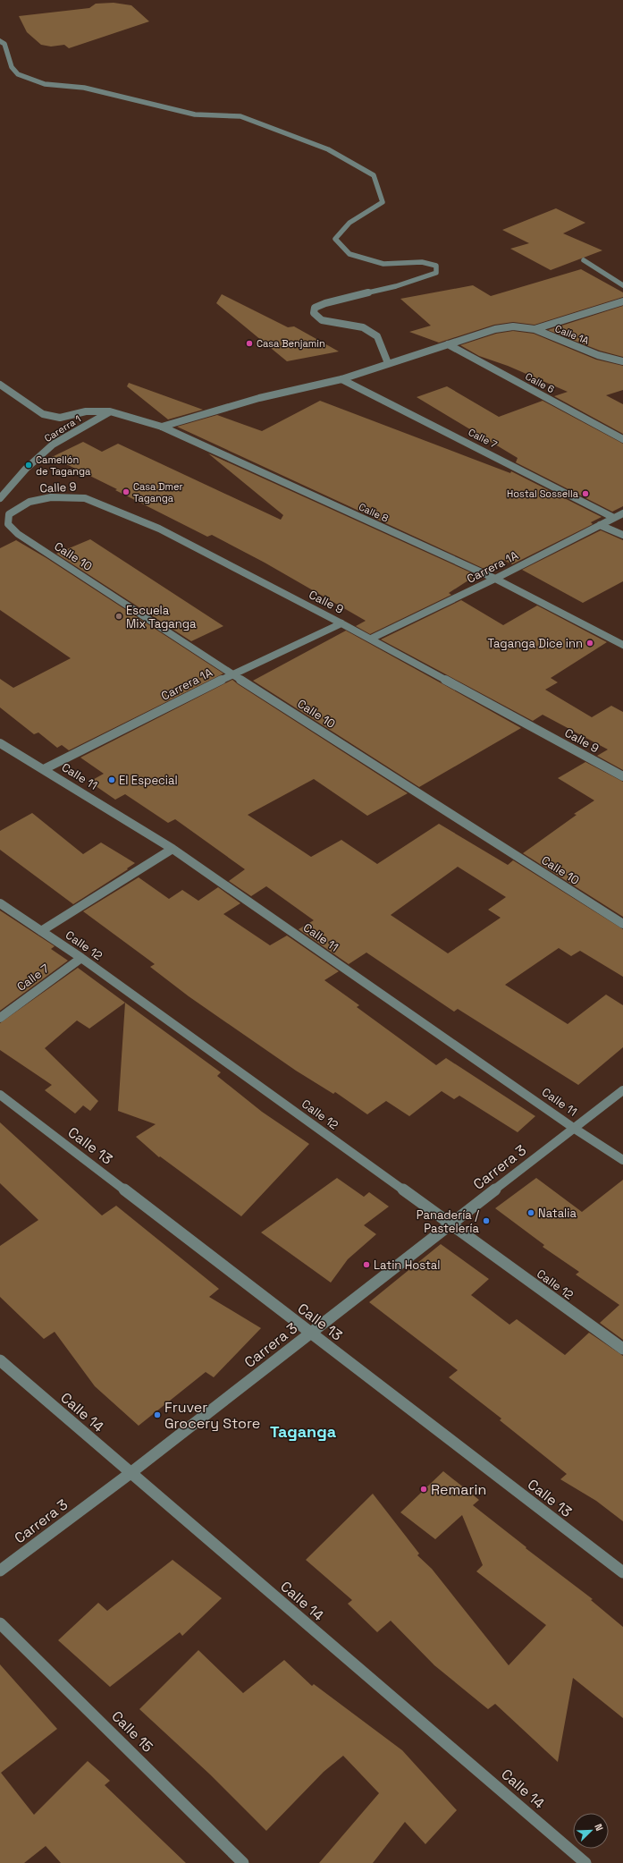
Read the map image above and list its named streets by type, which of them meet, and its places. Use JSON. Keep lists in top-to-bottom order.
{
  "streets": {
    "street": [
      "Calle 1A",
      "Calle 6",
      "Carerra 1",
      "Calle 7",
      "Calle 9",
      "Calle 8",
      "Calle 10",
      "Carrera 1A",
      "Calle 11",
      "Calle 12",
      "Calle 13",
      "Carrera 3",
      "Calle 14",
      "Calle 15"
    ]
  },
  "crossings": [
    ["Calle 1A", "Calle 6"],
    ["Calle 1A", "Calle 7"],
    ["Calle 1A", "Calle 8"],
    ["Carerra 1", "Calle 8"],
    ["Calle 7", "Carrera 1A"],
    ["Calle 7", "Calle 12"],
    ["Calle 9", "Calle 10"],
    ["Calle 9", "Carrera 1A"],
    ["Calle 8", "Carrera 1A"],
    ["Calle 10", "Carrera 1A"],
    ["Carrera 1A", "Calle 11"],
    ["Calle 11", "Carrera 3"],
    ["Calle 12", "Carrera 3"],
    ["Calle 13", "Carrera 3"],
    ["Carrera 3", "Calle 14"]
  ],
  "districts": ["Taganga"],
  "places": [
    "Casa Benjamin",
    "Camellón de Taganga",
    "Casa Dmer Taganga",
    "Hostal Sossella",
    "Escuela Mix Taganga",
    "Taganga Dice inn",
    "El Especial",
    "Natalia",
    "Panadería / Pastelería",
    "Latin Hostal",
    "Fruver Grocery Store",
    "Remarin"
  ],
  "north": "top right"
}
